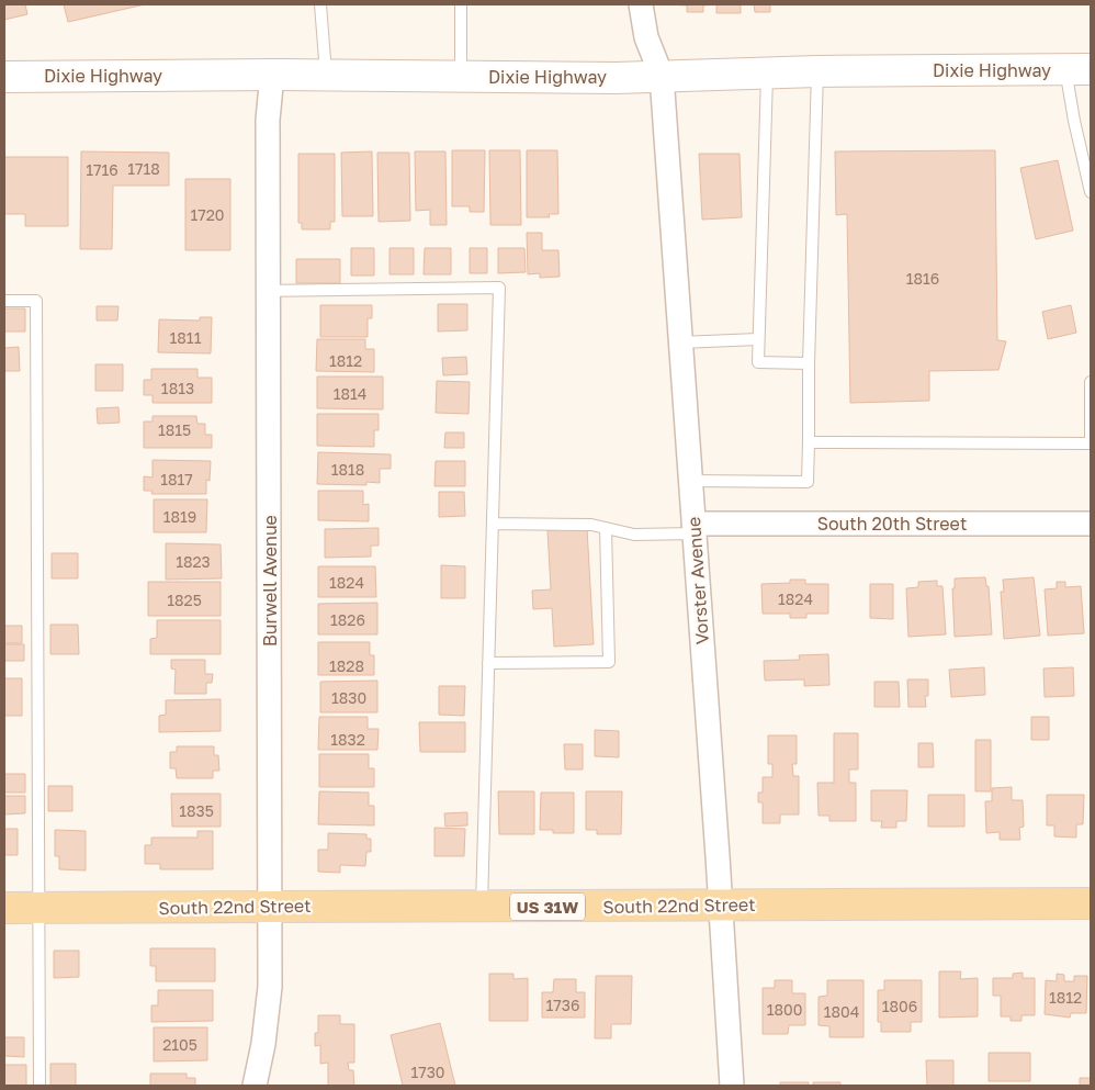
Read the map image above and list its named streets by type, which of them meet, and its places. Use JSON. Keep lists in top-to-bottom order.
{
  "streets": {
    "main road": ["South 22nd Street", "US 31W"],
    "street": [
      "Dixie Highway",
      "South 20th Street",
      "Burwell Avenue",
      "Vorster Avenue"
    ]
  },
  "crossings": [
    ["Dixie Highway", "Burwell Avenue"],
    ["Dixie Highway", "Vorster Avenue"],
    ["South 20th Street", "Vorster Avenue"],
    ["Burwell Avenue", "South 22nd Street"],
    ["Vorster Avenue", "South 22nd Street"]
  ],
  "house_numbers": [
    "1718",
    "1716",
    "1720",
    "1816",
    "1811",
    "1812",
    "1813",
    "1814",
    "1815",
    "1818",
    "1817",
    "1819",
    "1823",
    "1824",
    "1824",
    "1825",
    "1826",
    "1828",
    "1830",
    "1832",
    "1835",
    "1812",
    "1736",
    "1806",
    "1800",
    "1804",
    "2105",
    "1730"
  ]
}
